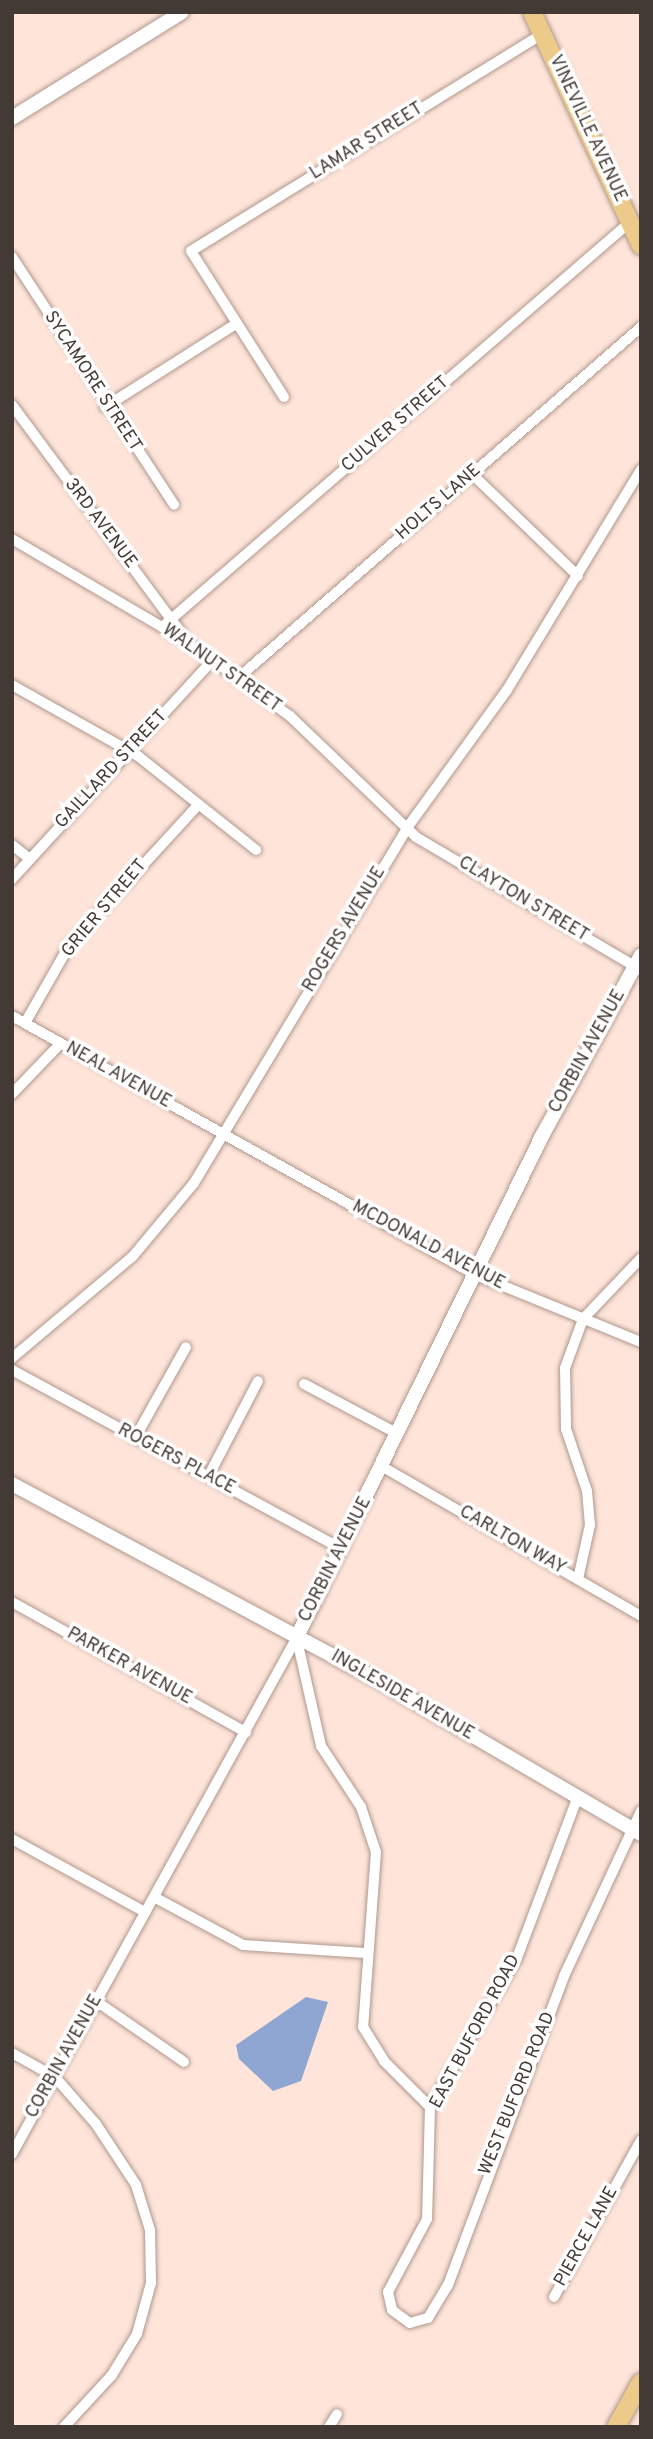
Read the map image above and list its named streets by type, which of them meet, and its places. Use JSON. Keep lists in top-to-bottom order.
{
  "streets": {
    "main road": ["VINEVILLE AVENUE"],
    "street": [
      "LAMAR STREET",
      "SYCAMORE STREET",
      "CULVER STREET",
      "HOLTS LANE",
      "3RD AVENUE",
      "WALNUT STREET",
      "GAILLARD STREET",
      "CLAYTON STREET",
      "GRIER STREET",
      "ROGERS AVENUE",
      "CORBIN AVENUE",
      "NEAL AVENUE",
      "MCDONALD AVENUE",
      "ROGERS PLACE",
      "CARLTON WAY",
      "PARKER AVENUE",
      "INGLESIDE AVENUE",
      "EAST BUFORD ROAD",
      "WEST BUFORD ROAD",
      "PIERCE LANE"
    ]
  },
  "crossings": [
    ["VINEVILLE AVENUE", "LAMAR STREET"],
    ["VINEVILLE AVENUE", "CULVER STREET"],
    ["CULVER STREET", "3RD AVENUE"],
    ["CULVER STREET", "WALNUT STREET"],
    ["HOLTS LANE", "WALNUT STREET"],
    ["3RD AVENUE", "WALNUT STREET"],
    ["WALNUT STREET", "GAILLARD STREET"],
    ["WALNUT STREET", "CLAYTON STREET"],
    ["WALNUT STREET", "ROGERS AVENUE"],
    ["CLAYTON STREET", "ROGERS AVENUE"],
    ["CLAYTON STREET", "CORBIN AVENUE"],
    ["GRIER STREET", "NEAL AVENUE"],
    ["ROGERS AVENUE", "NEAL AVENUE"],
    ["ROGERS AVENUE", "MCDONALD AVENUE"],
    ["CORBIN AVENUE", "MCDONALD AVENUE"],
    ["CORBIN AVENUE", "ROGERS PLACE"],
    ["CORBIN AVENUE", "CARLTON WAY"],
    ["CORBIN AVENUE", "PARKER AVENUE"],
    ["CORBIN AVENUE", "INGLESIDE AVENUE"],
    ["NEAL AVENUE", "MCDONALD AVENUE"],
    ["INGLESIDE AVENUE", "EAST BUFORD ROAD"],
    ["INGLESIDE AVENUE", "WEST BUFORD ROAD"],
    ["EAST BUFORD ROAD", "WEST BUFORD ROAD"]
  ]
}
